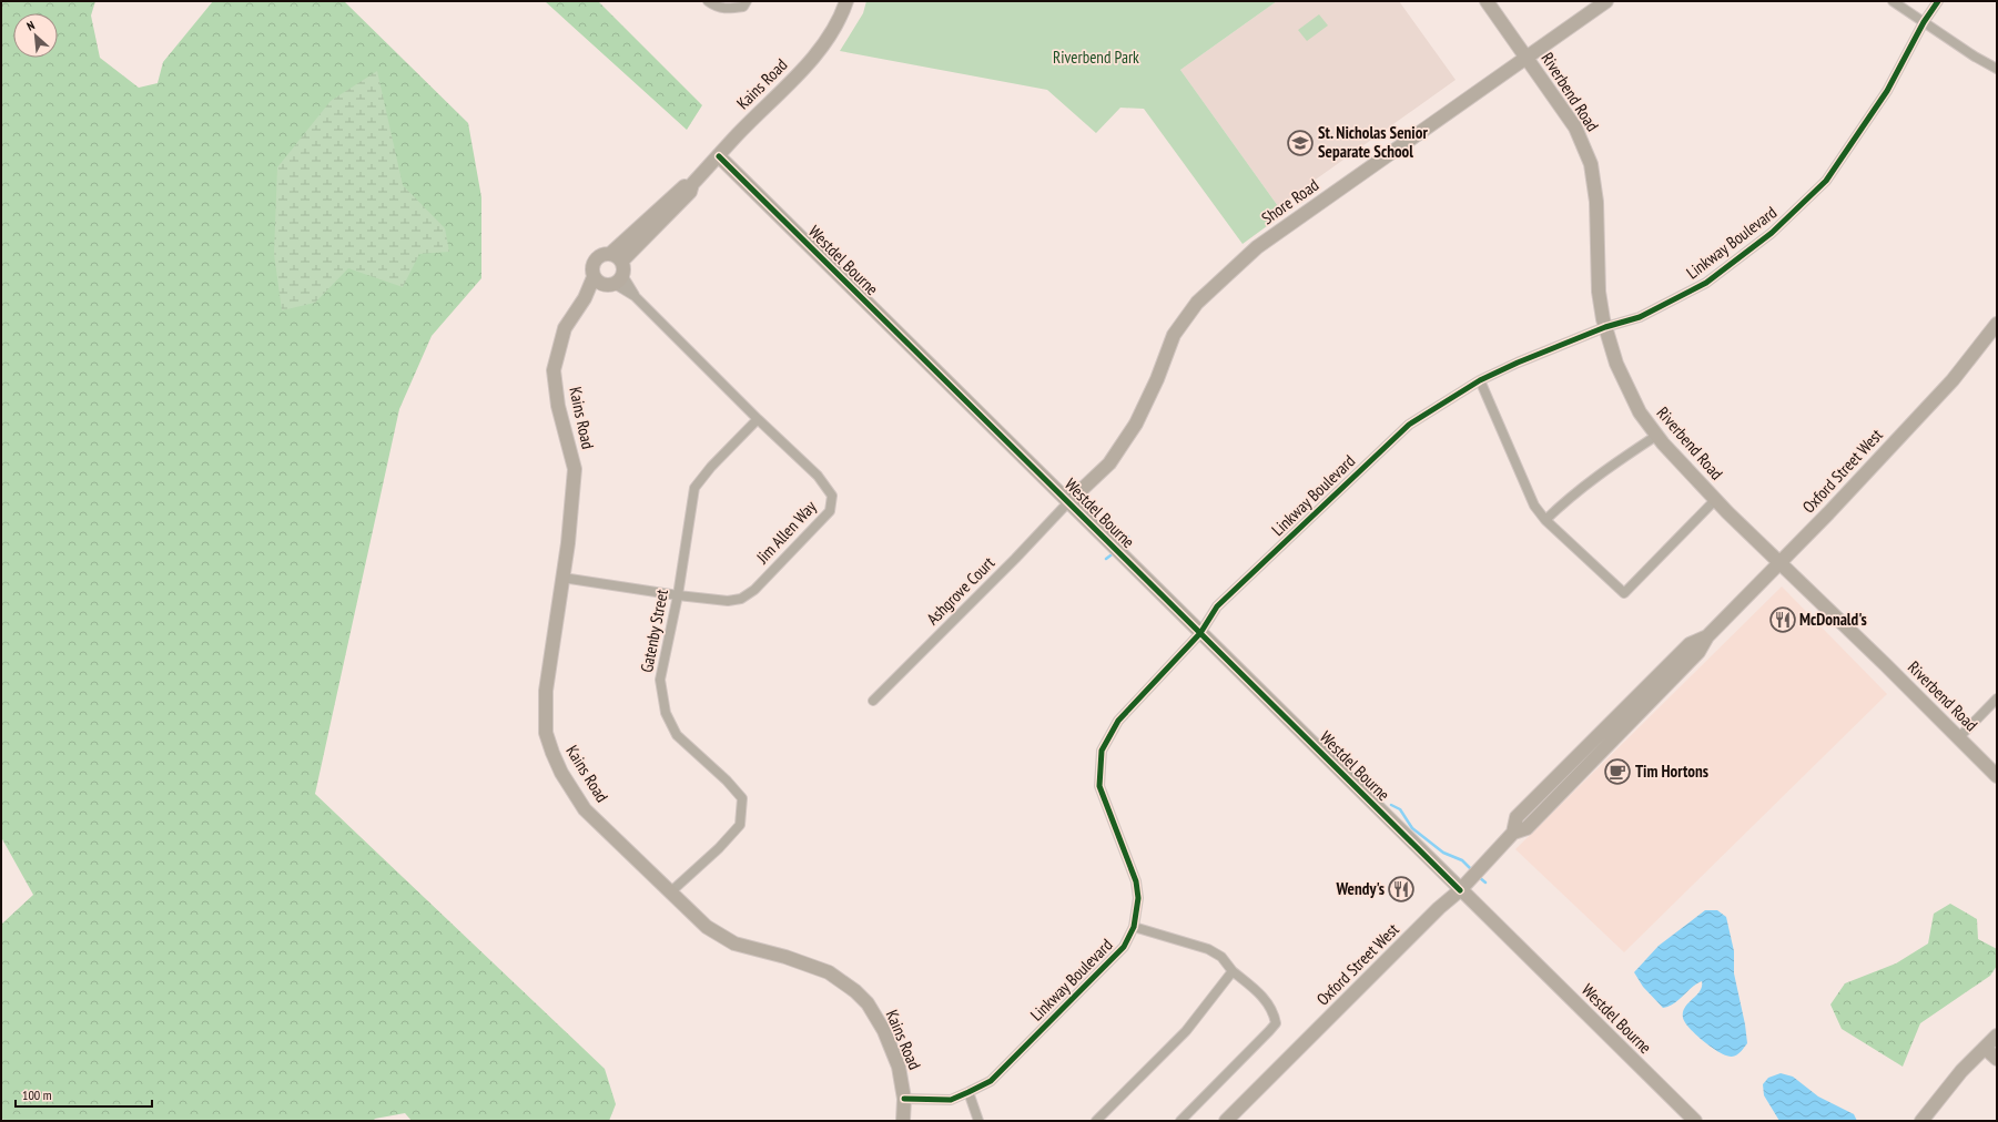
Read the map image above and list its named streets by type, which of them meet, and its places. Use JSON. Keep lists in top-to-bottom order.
{
  "streets": {
    "street": [
      "Kains Road",
      "Riverbend Road",
      "Shore Road",
      "Linkway Boulevard",
      "Westdel Bourne",
      "Oxford Street West",
      "Jim Allen Way",
      "Ashgrove Court",
      "Gatenby Street"
    ]
  },
  "crossings": [
    ["Kains Road", "Linkway Boulevard"],
    ["Kains Road", "Westdel Bourne"],
    ["Kains Road", "Jim Allen Way"],
    ["Kains Road", "Gatenby Street"],
    ["Riverbend Road", "Shore Road"],
    ["Riverbend Road", "Linkway Boulevard"],
    ["Riverbend Road", "Oxford Street West"],
    ["Shore Road", "Westdel Bourne"],
    ["Shore Road", "Ashgrove Court"],
    ["Linkway Boulevard", "Westdel Bourne"],
    ["Westdel Bourne", "Oxford Street West"],
    ["Westdel Bourne", "Ashgrove Court"],
    ["Jim Allen Way", "Gatenby Street"]
  ],
  "parks": ["Riverbend Park"],
  "places": {
    "school or university": ["St. Nicholas Senior Separate School"],
    "restaurant": ["McDonald's", "Wendy's"],
    "cafe": ["Tim Hortons"]
  },
  "scale_bar": "100 m",
  "north": "top left"
}
